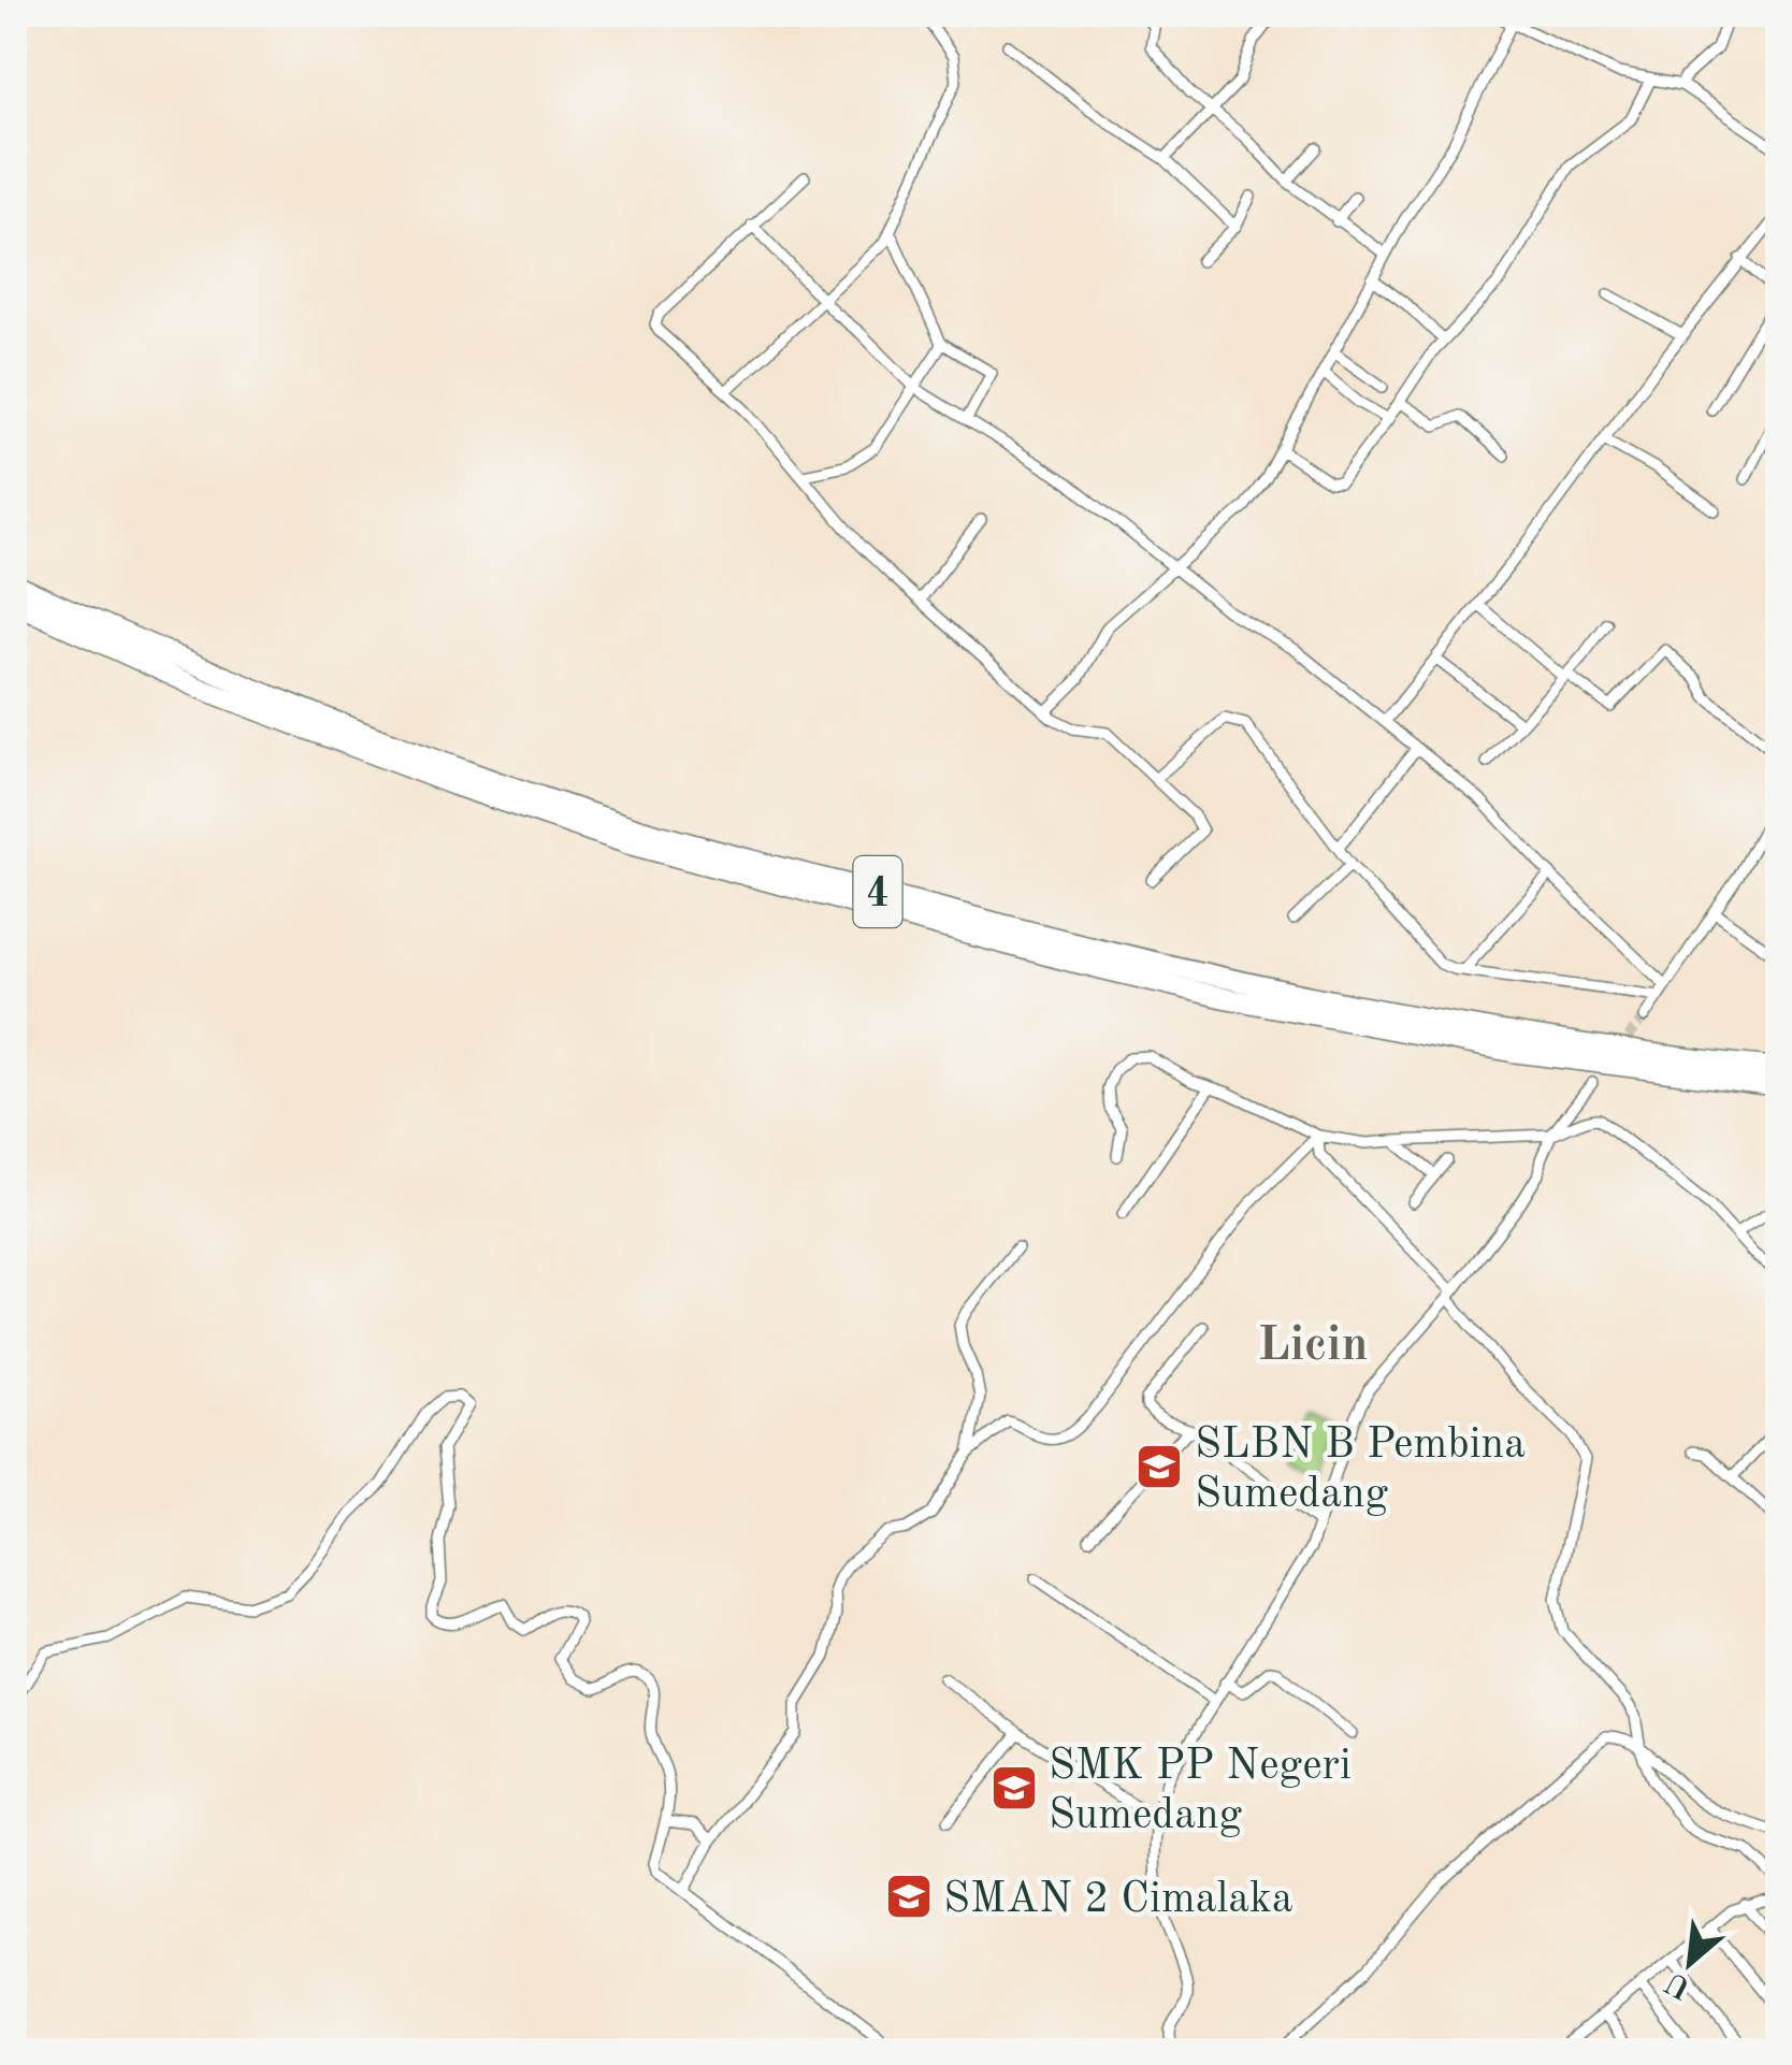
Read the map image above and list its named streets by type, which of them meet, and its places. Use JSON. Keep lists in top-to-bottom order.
{
  "streets": {
    "highway": ["4"]
  },
  "districts": ["Licin"],
  "places": {
    "school or university": ["SLBN B Pembina Sumedang", "SMK PP Negeri Sumedang", "SMAN 2 Cimalaka"]
  },
  "north": "bottom left"
}
